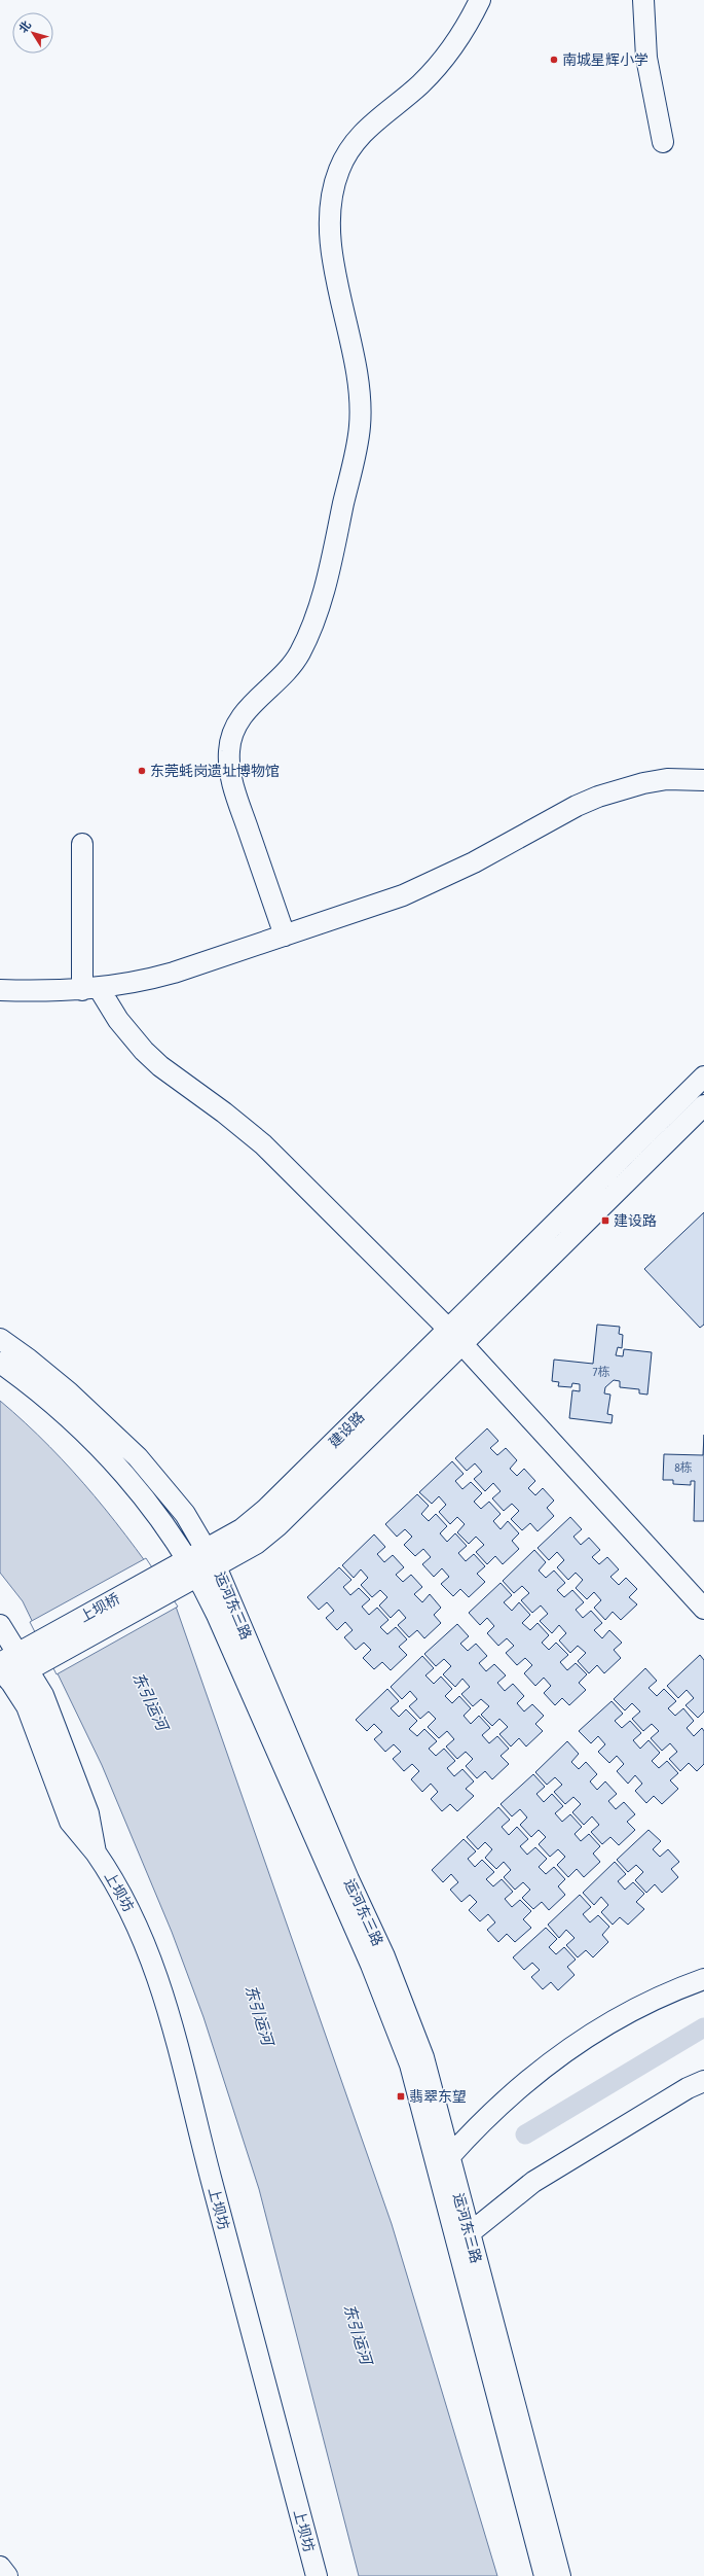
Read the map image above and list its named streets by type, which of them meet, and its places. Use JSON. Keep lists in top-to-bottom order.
{
  "streets": {
    "street": [
      "建设路",
      "运河东三路",
      "上坝桥",
      "上坝坊"
    ]
  },
  "crossings": [
    ["建设路", "运河东三路"],
    ["建设路", "上坝桥"],
    ["上坝桥", "上坝坊"]
  ],
  "water": ["东引运河"],
  "places": {
    "other": ["南城星辉小学", "东莞蚝岗遗址博物馆"],
    "transit": ["建设路", "翡翠东望"]
  },
  "house_numbers": ["7栋", "8栋"],
  "north": "top left"
}
